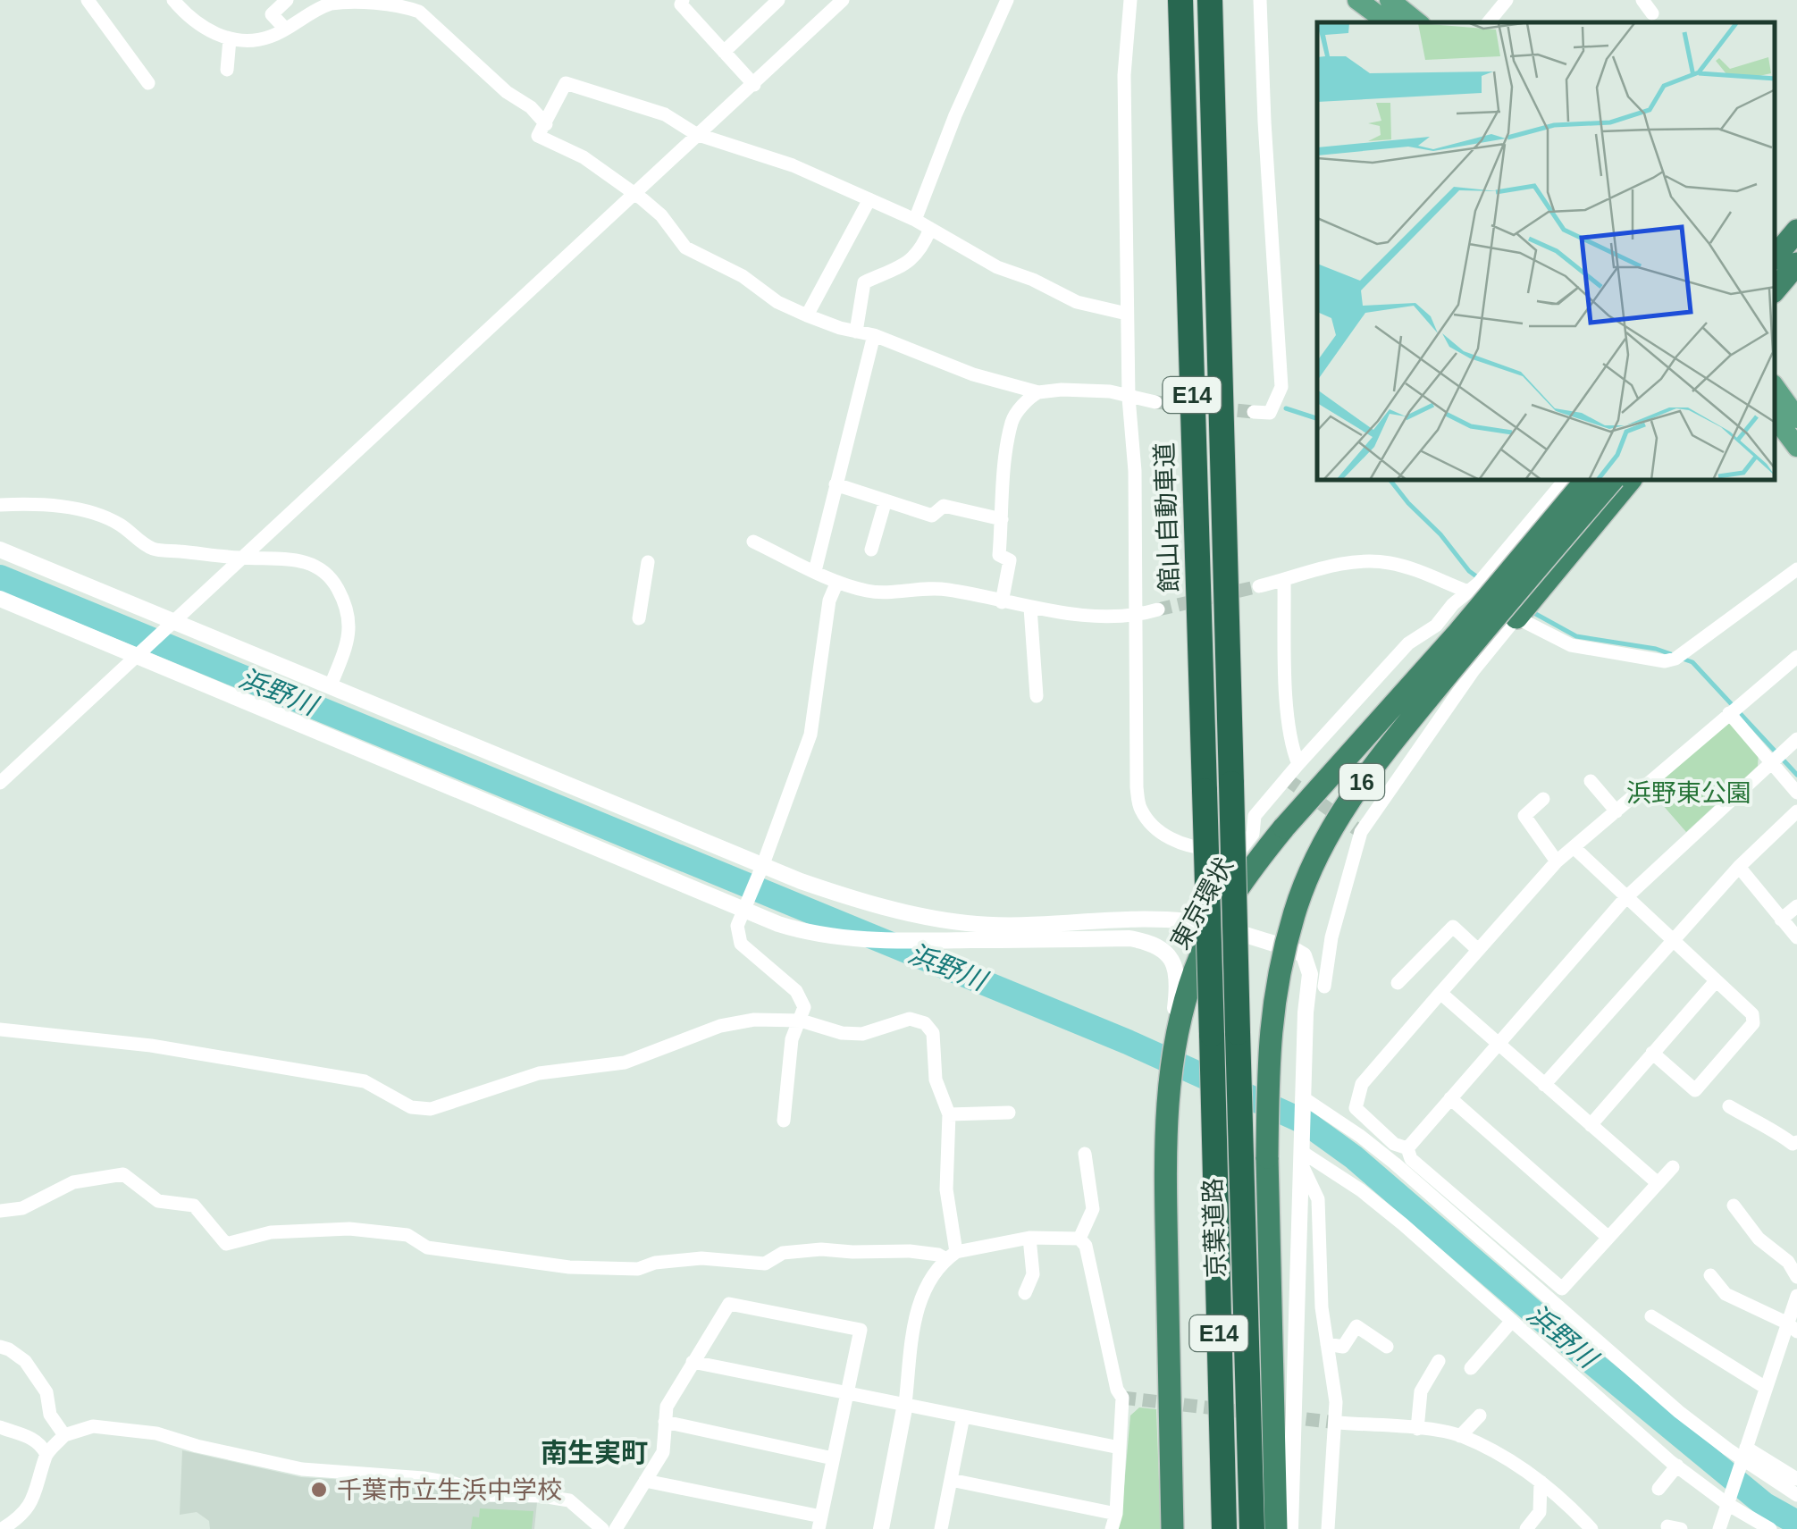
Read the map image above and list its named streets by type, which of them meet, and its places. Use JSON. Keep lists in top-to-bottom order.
{
  "streets": {
    "highway": [
      "E14",
      "館山自動車道",
      "16",
      "東京環状",
      "京葉道路"
    ]
  },
  "crossings": [
    ["館山自動車道", "京葉道路"]
  ],
  "districts": ["南生実町"],
  "water": ["浜野川"],
  "parks": ["浜野東公園"],
  "places": ["千葉市立生浜中学校"]
}
